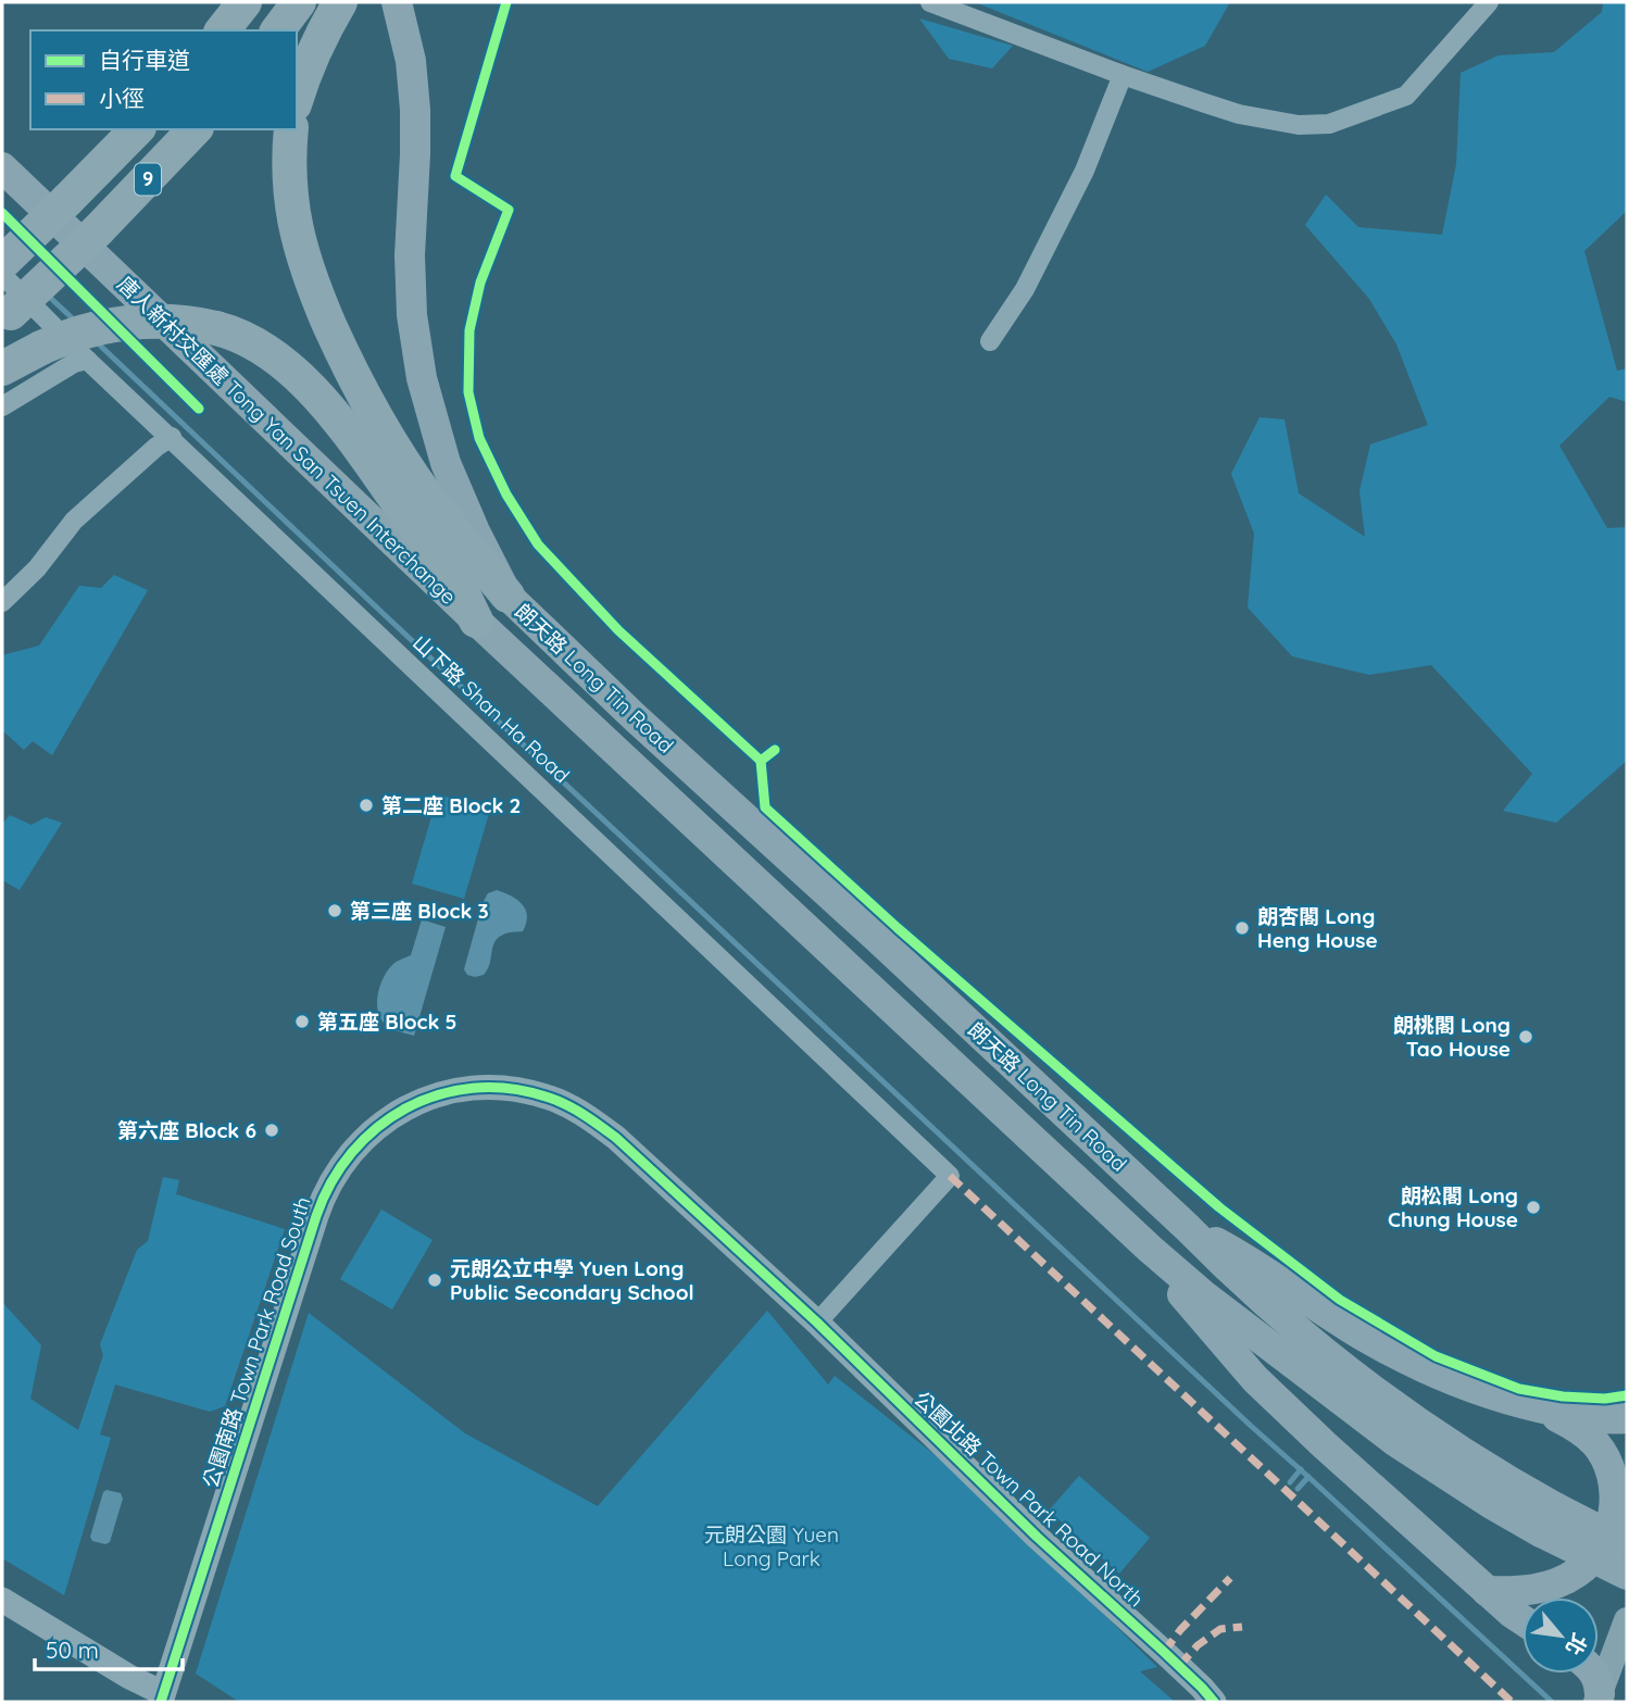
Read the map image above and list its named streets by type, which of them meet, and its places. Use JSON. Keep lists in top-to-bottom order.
{
  "streets": {
    "highway": ["9"],
    "main road": ["唐人新村交匯處 Tong Yan San Tsuen Interchange", "朗天路 Long Tin Road"],
    "street": ["山下路 Shan Ha Road", "公園南路 Town Park Road South", "公園北路 Town Park Road North"]
  },
  "crossings": [
    ["唐人新村交匯處 Tong Yan San Tsuen Interchange", "朗天路 Long Tin Road"],
    ["山下路 Shan Ha Road", "公園南路 Town Park Road South"],
    ["山下路 Shan Ha Road", "公園北路 Town Park Road North"],
    ["公園南路 Town Park Road South", "公園北路 Town Park Road North"]
  ],
  "parks": ["元朗公園 Yuen Long Park"],
  "places": [
    "第二座 Block 2",
    "第三座 Block 3",
    "朗杏閣 Long Heng House",
    "第五座 Block 5",
    "朗桃閣 Long Tao House",
    "第六座 Block 6",
    "朗松閣 Long Chung House",
    "元朗公立中學 Yuen Long Public Secondary School"
  ],
  "legend": ["自行車道", "小徑"],
  "scale_bar": "50 m",
  "north": "bottom right"
}
